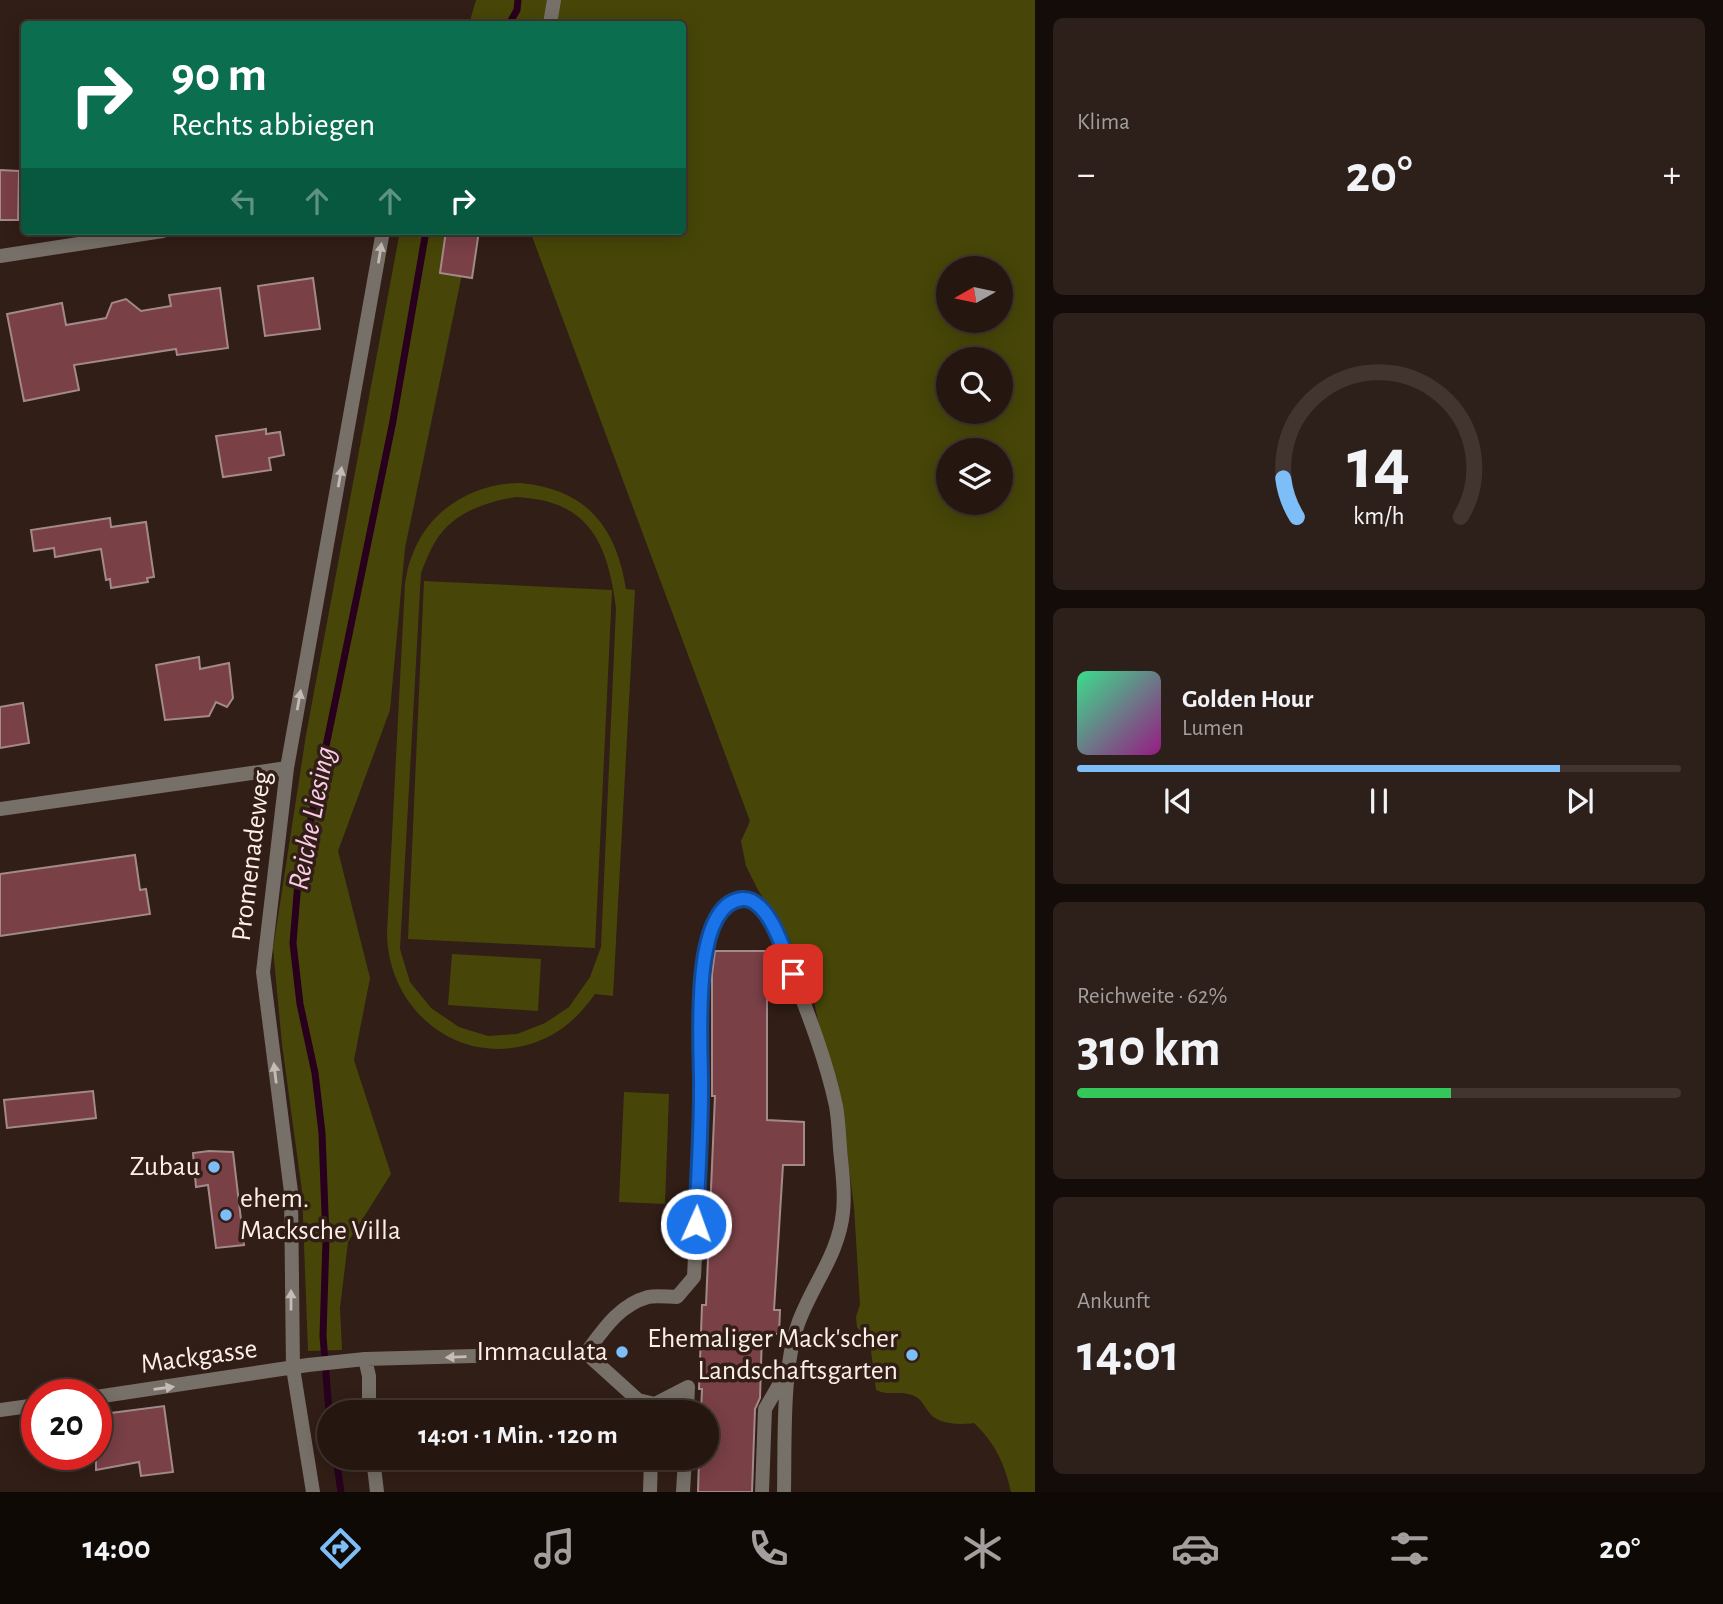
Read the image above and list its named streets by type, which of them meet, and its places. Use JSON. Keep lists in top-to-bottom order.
{
  "streets": {
    "street": ["Promenadeweg", "Mackgasse"]
  },
  "crossings": [
    ["Promenadeweg", "Mackgasse"]
  ],
  "one_way": ["Promenadeweg", "Mackgasse"],
  "water": ["Reiche Liesing"],
  "places": [
    "Zubau",
    "ehem. Macksche Villa",
    "Immaculata",
    "Ehemaliger Mack'scher Landschaftsgarten"
  ],
  "north": "left",
  "page": {
    "tile": [
      "Klima",
      ["Reichweite · 62%", "310 km"],
      ["Ankunft", "14:01"]
    ],
    "turn": ["90 m", "Rechts abbiegen"],
    "heat": ["−", "20°", "+"],
    "song": ["Golden Hour", "Lumen"],
    "limit": "20",
    "trip": "14:01 · 1 Min. · 120 m",
    "tabs": ["14:00", "20°"],
    "gauge": ["14", "km/h"]
  }
}
